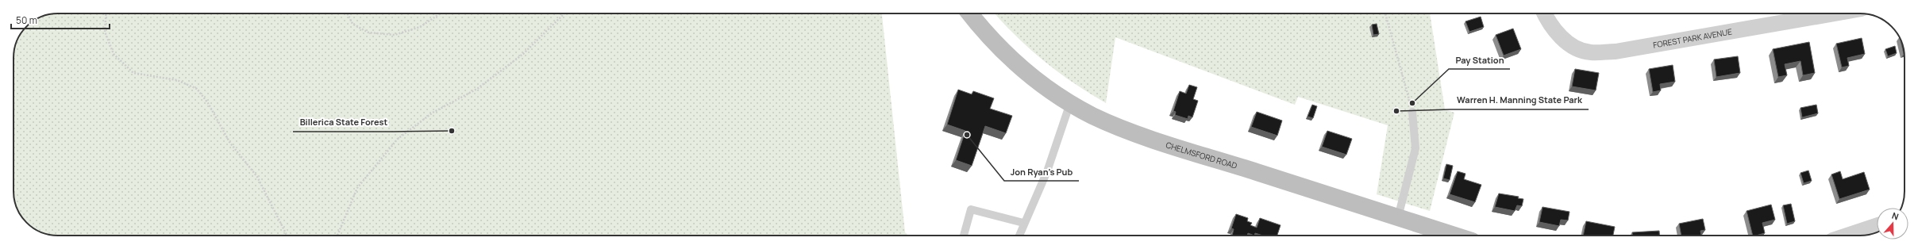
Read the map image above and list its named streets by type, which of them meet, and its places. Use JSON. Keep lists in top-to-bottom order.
{
  "streets": {
    "main road": ["CHELMSFORD ROAD"],
    "street": ["FOREST PARK AVENUE"]
  },
  "places": [
    "Pay Station",
    "Warren H. Manning State Park",
    "Billerica State Forest",
    "Jon Ryan's Pub"
  ],
  "scale_bar": "50 m",
  "north": "top"
}
